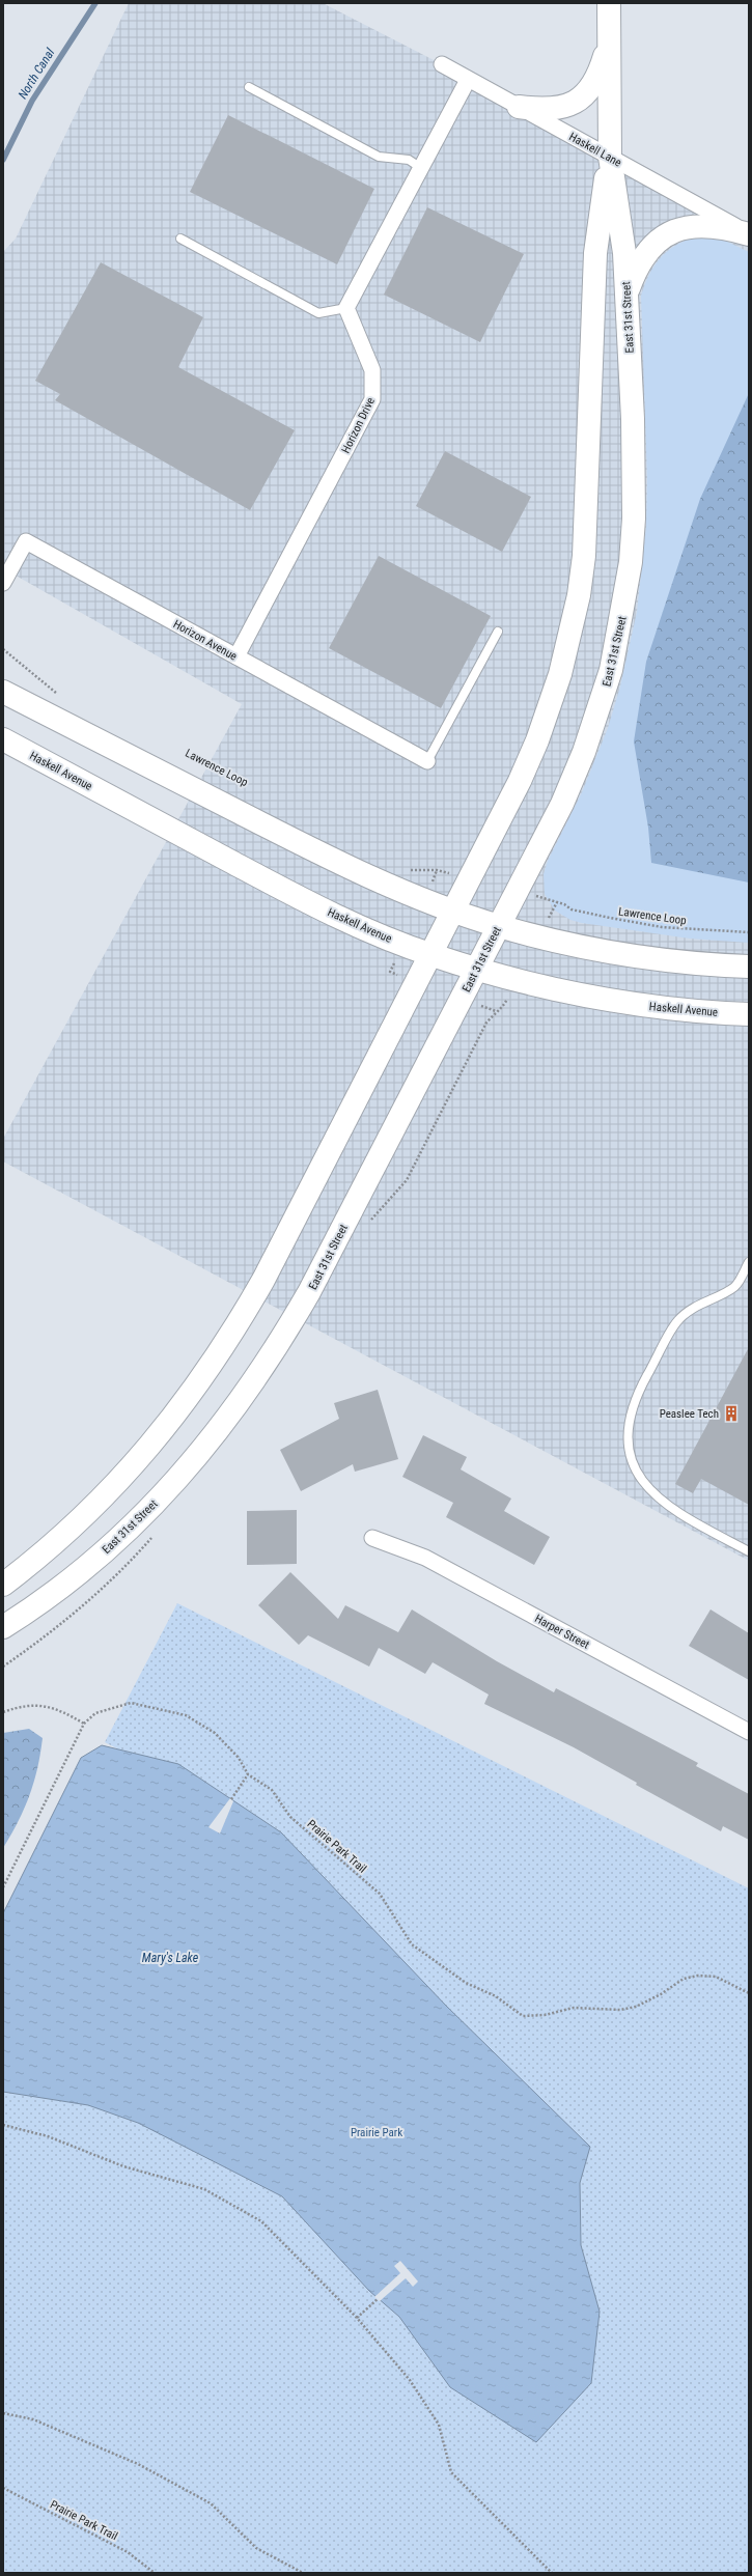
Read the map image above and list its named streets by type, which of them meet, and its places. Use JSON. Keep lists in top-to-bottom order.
{
  "streets": {
    "main road": ["East 31st Street", "Haskell Avenue"],
    "street": [
      "Haskell Lane",
      "Horizon Drive",
      "Horizon Avenue",
      "Harper Street"
    ],
    "path": ["Lawrence Loop", "Prairie Park Trail"]
  },
  "crossings": [
    ["Haskell Lane", "East 31st Street"],
    ["East 31st Street", "Haskell Avenue"],
    ["Horizon Drive", "Horizon Avenue"]
  ],
  "water": ["North Canal", "Mary's Lake"],
  "parks": ["Prairie Park"],
  "places": {
    "building": ["Peaslee Tech"]
  }
}
